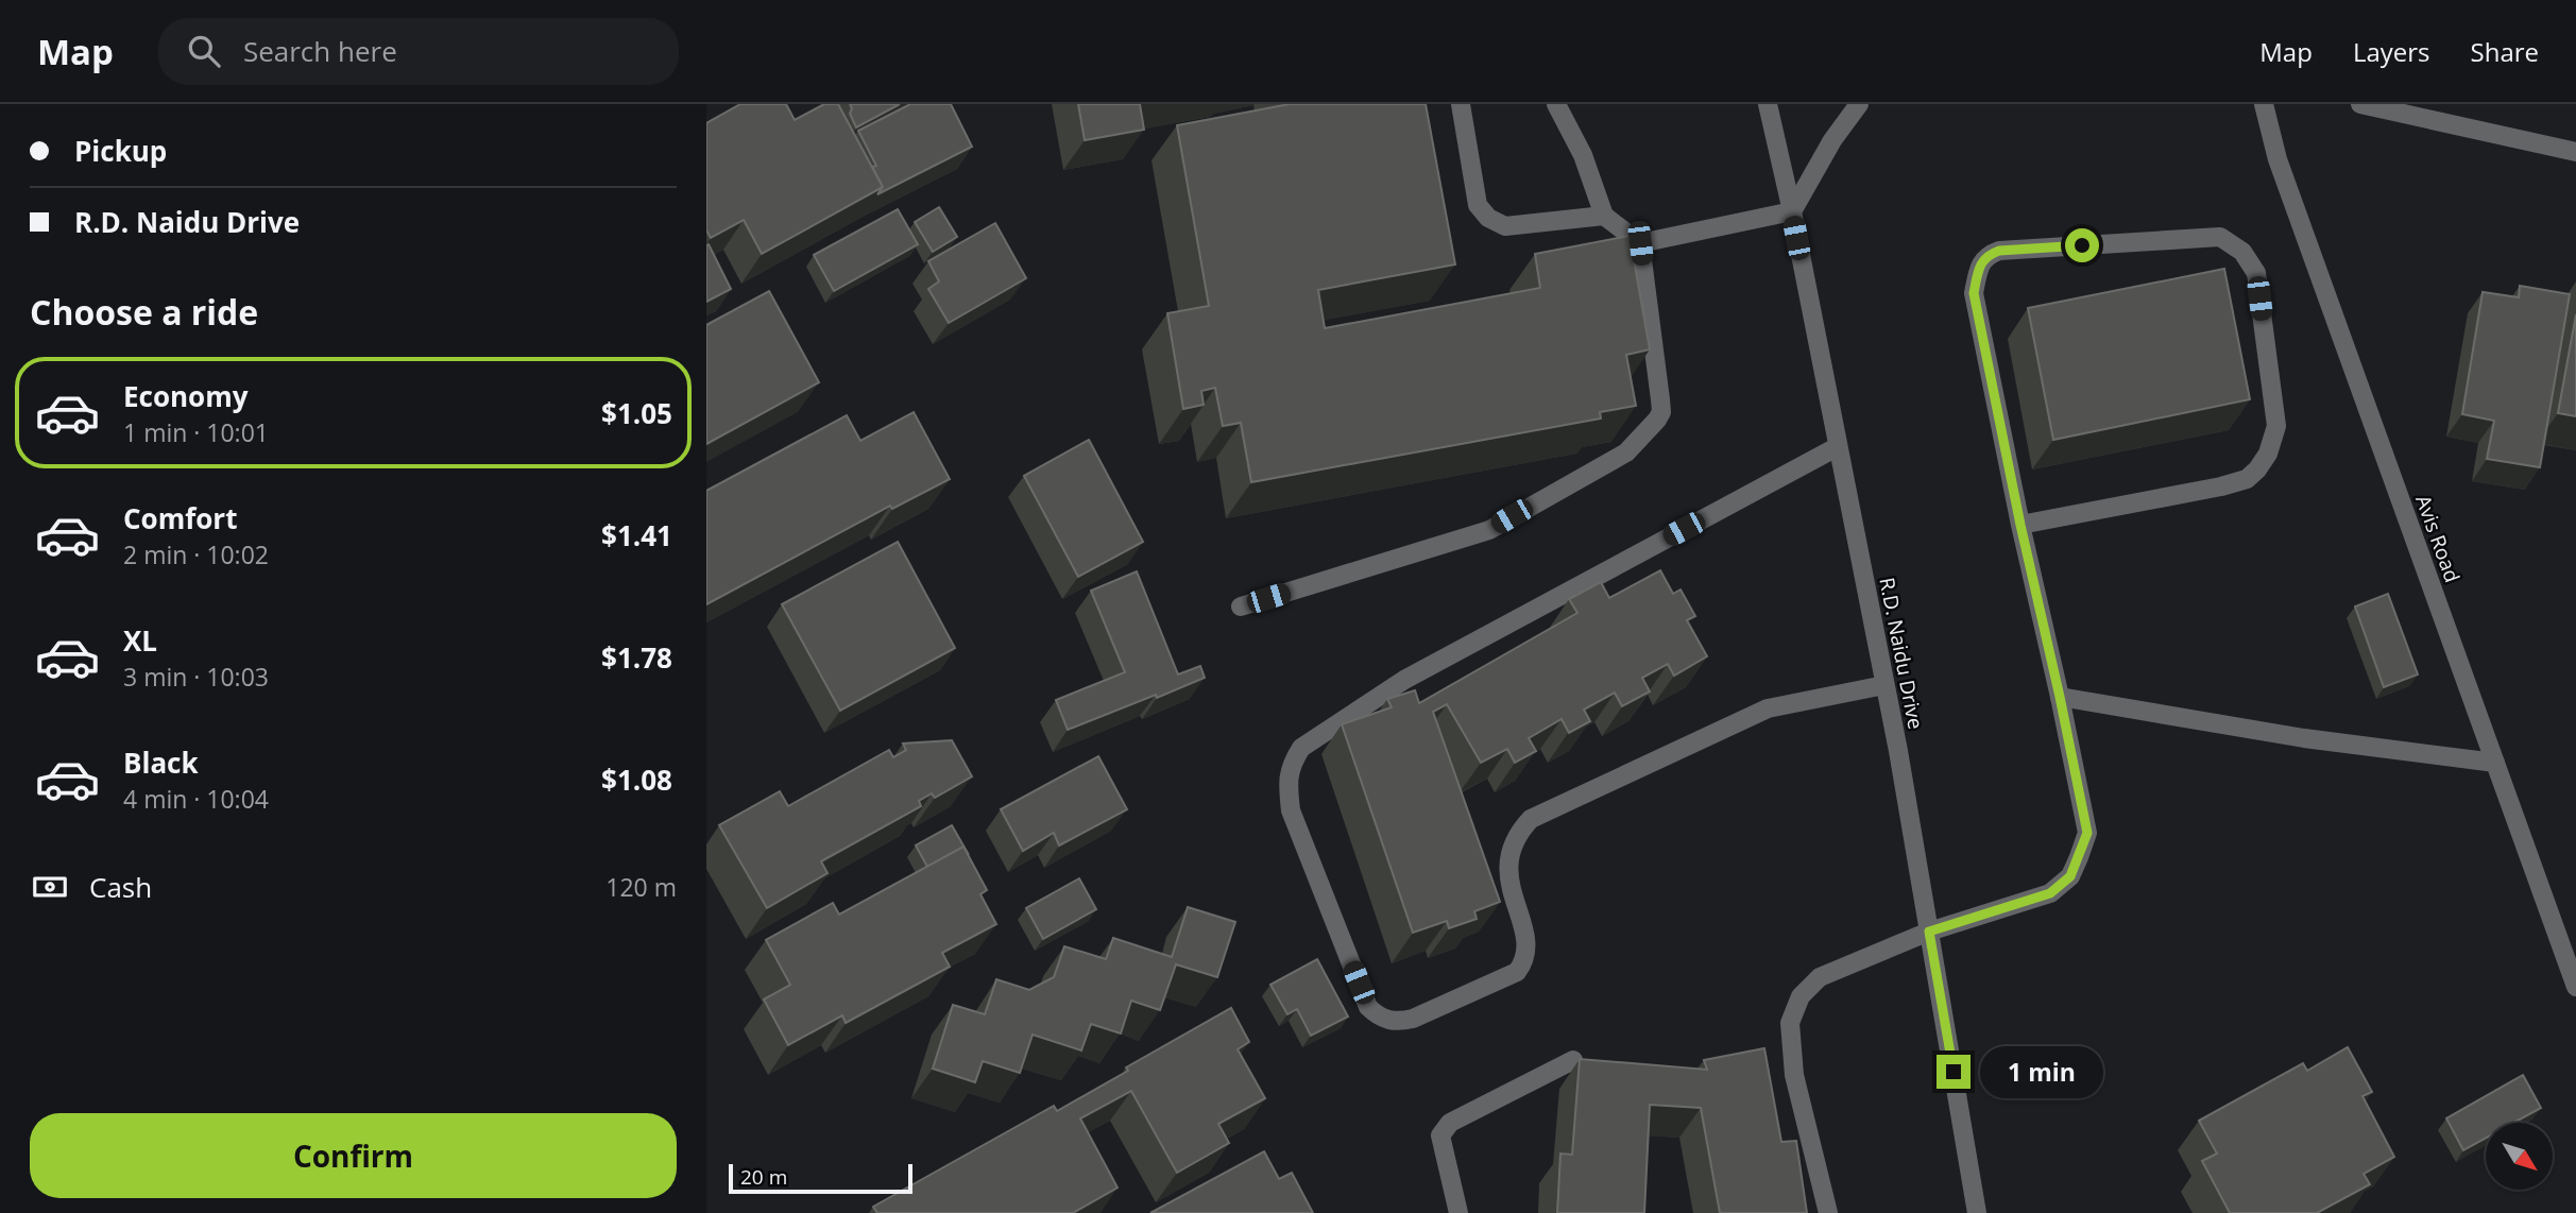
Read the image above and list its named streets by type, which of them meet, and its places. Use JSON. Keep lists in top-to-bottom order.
{
  "streets": {
    "street": ["Avis Road", "R.D. Naidu Drive"]
  },
  "scale_bar": "20 m",
  "north": "bottom right",
  "page": {
    "header": "Map",
    "search": "Search here",
    "nav": ["Map", "Layers", "Share"],
    "banner": ["Pickup", "R.D. Naidu Drive"],
    "heading": "Choose a ride",
    "list": [
      {
        "name": "Economy",
        "note": "1 min · 10:01",
        "value": "$1.05"
      },
      {
        "name": "Comfort",
        "note": "2 min · 10:02",
        "value": "$1.41"
      },
      {
        "name": "XL",
        "note": "3 min · 10:03",
        "value": "$1.78"
      },
      {
        "name": "Black",
        "note": "4 min · 10:04",
        "value": "$1.08"
      }
    ],
    "pay": ["Cash", "120 m"],
    "bubble": "1 min",
    "buttons": "Confirm",
    "scale": "20 m"
  }
}
